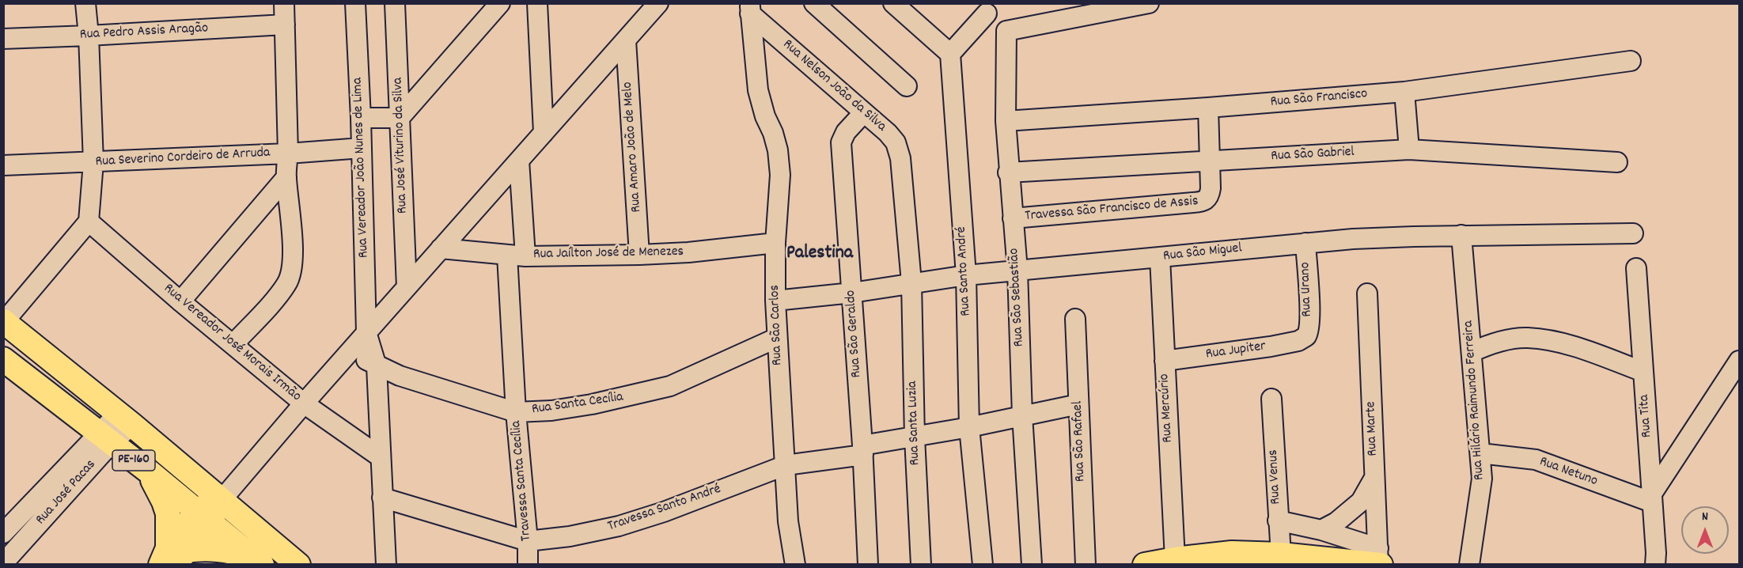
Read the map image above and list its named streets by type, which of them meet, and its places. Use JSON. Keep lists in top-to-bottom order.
{
  "streets": {
    "main road": ["PE-160"],
    "street": [
      "Rua Pedro Assis Aragão",
      "Rua Nelson João da Silva",
      "Rua São Francisco",
      "Rua José Viturino da Silva",
      "Rua Amaro João de Melo",
      "Rua São Gabriel",
      "Rua Severino Cordeiro de Arruda",
      "Rua Vereador João Nunes de Lima",
      "Travessa São Francisco de Assis",
      "Rua São Miguel",
      "Rua Jaílton José de Menezes",
      "Rua Santo André",
      "Rua Urano",
      "Rua São Sebastião",
      "Rua São Carlos",
      "Rua São Geraldo",
      "Rua Vereador José Morais Irmão",
      "Rua Jupiter",
      "Rua Hilário Raimundo Ferreira",
      "Rua Santa Cecília",
      "Rua Mercúrio",
      "Rua Tita",
      "Rua Santa Luzia",
      "Rua Marte",
      "Rua São Rafael",
      "Rua Netuno",
      "Rua Venus",
      "Travessa Santa Cecília",
      "Rua José Pacas",
      "Travessa Santo André"
    ]
  },
  "crossings": [
    ["Rua Nelson João da Silva", "Rua São Miguel"],
    ["Rua Nelson João da Silva", "Rua São Carlos"],
    ["Rua Nelson João da Silva", "Rua São Geraldo"],
    ["Rua Nelson João da Silva", "Rua Santa Luzia"],
    ["Rua São Francisco", "Rua São Sebastião"],
    ["Rua Amaro João de Melo", "Rua Jaílton José de Menezes"],
    ["Rua São Gabriel", "Travessa São Francisco de Assis"],
    ["Rua São Gabriel", "Rua São Sebastião"],
    ["Rua Severino Cordeiro de Arruda", "Rua Vereador João Nunes de Lima"],
    ["Travessa São Francisco de Assis", "Rua São Sebastião"],
    ["Rua São Miguel", "Rua Santo André"],
    ["Rua São Miguel", "Rua Urano"],
    ["Rua São Miguel", "Rua São Sebastião"],
    ["Rua São Miguel", "Rua São Carlos"],
    ["Rua São Miguel", "Rua São Geraldo"],
    ["Rua São Miguel", "Rua Hilário Raimundo Ferreira"],
    ["Rua São Miguel", "Rua Mercúrio"],
    ["Rua São Miguel", "Rua Santa Luzia"],
    ["Rua Jaílton José de Menezes", "Rua São Carlos"],
    ["Rua Jaílton José de Menezes", "Travessa Santa Cecília"],
    ["Rua Urano", "Rua Jupiter"],
    ["Rua São Carlos", "Rua Santa Cecília"],
    ["Rua São Carlos", "Travessa Santo André"],
    ["Rua São Geraldo", "Travessa Santo André"],
    ["Rua Jupiter", "Rua Mercúrio"],
    ["Rua Hilário Raimundo Ferreira", "Rua Netuno"],
    ["Rua Santa Cecília", "Travessa Santa Cecília"],
    ["Rua Tita", "Rua Netuno"],
    ["PE-160", "Rua José Pacas"],
    ["Travessa Santa Cecília", "Travessa Santo André"]
  ],
  "districts": ["Palestina"],
  "north": "top"
}
